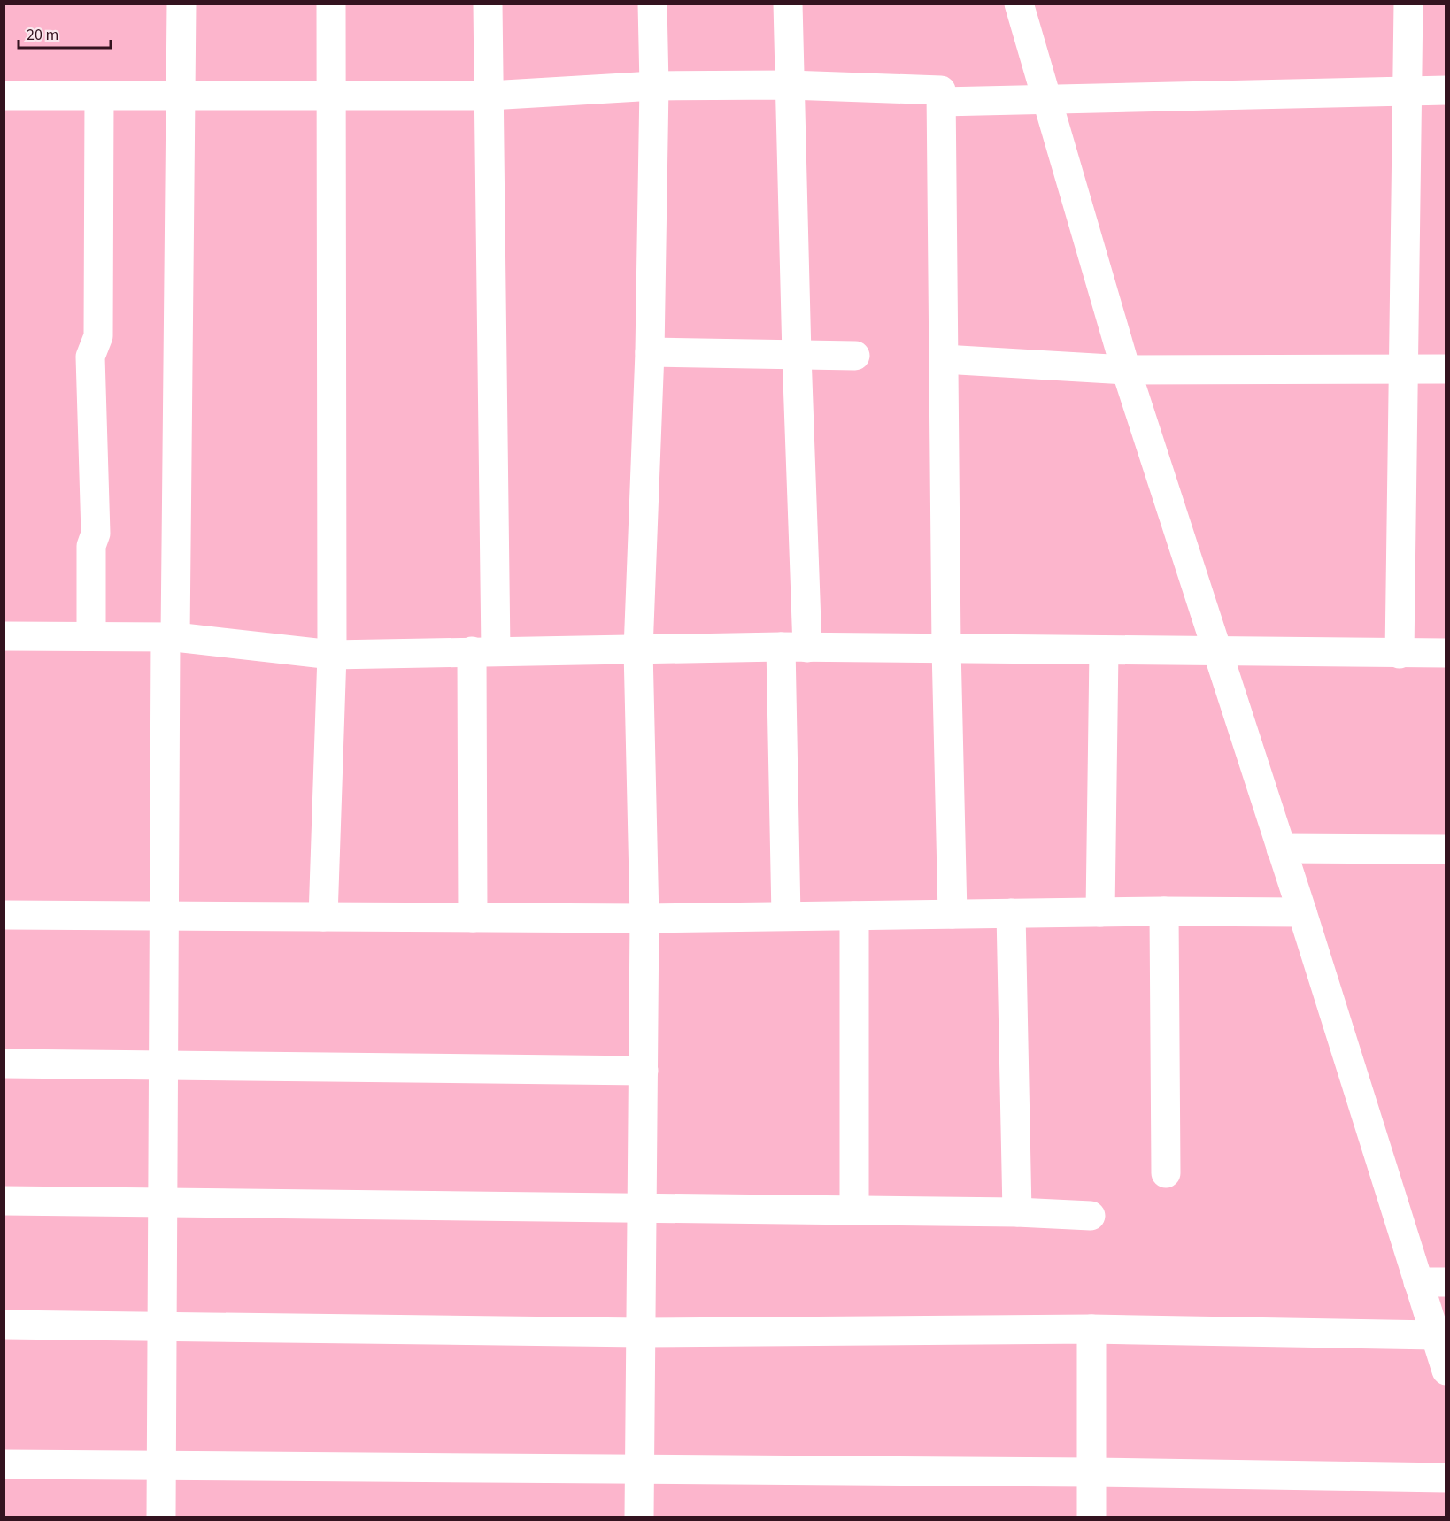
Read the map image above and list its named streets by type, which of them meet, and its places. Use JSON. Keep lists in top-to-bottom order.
{
  "scale_bar": "20 m"
}
